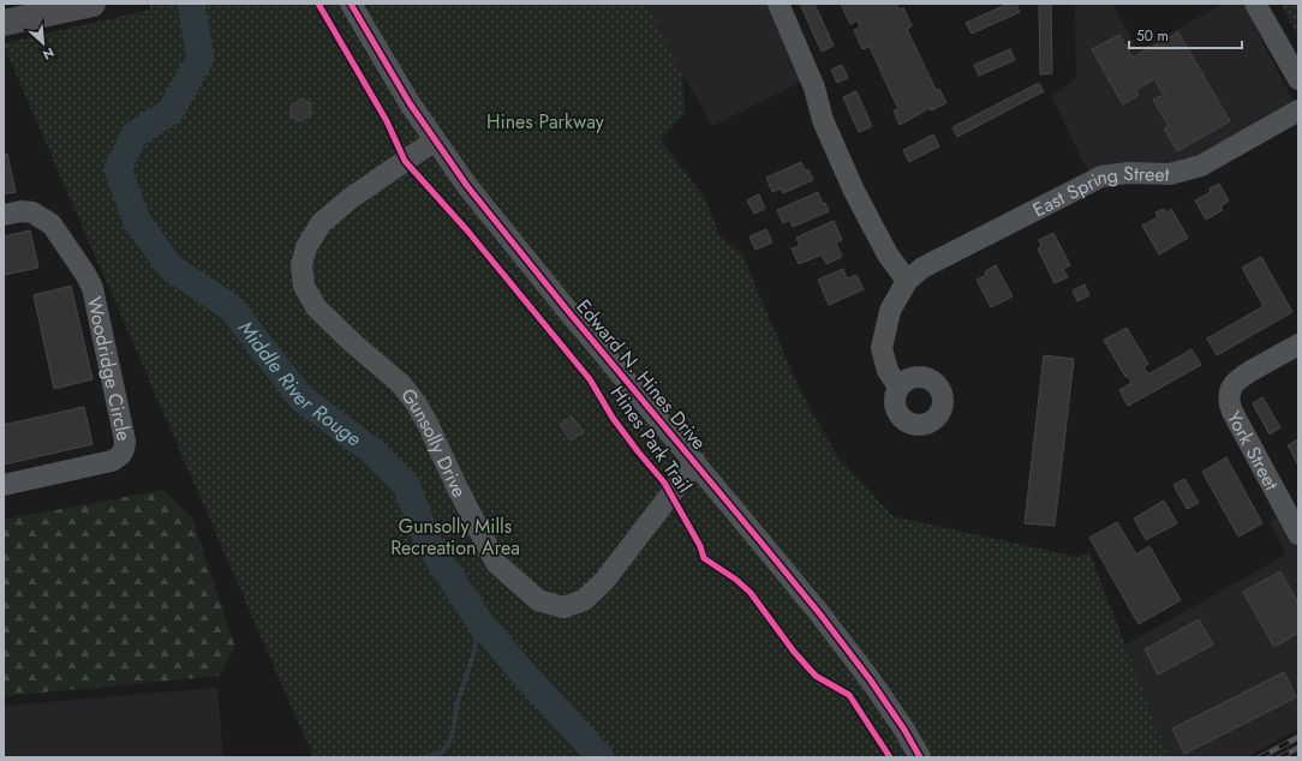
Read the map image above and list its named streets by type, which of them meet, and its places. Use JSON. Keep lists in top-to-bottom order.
{
  "streets": {
    "street": [
      "East Spring Street",
      "Woodridge Circle",
      "Edward N. Hines Drive",
      "Gunsolly Drive",
      "York Street"
    ],
    "cycle path": ["Hines Park Trail"]
  },
  "crossings": [
    ["Edward N. Hines Drive", "Gunsolly Drive"]
  ],
  "water": ["Middle River Rouge"],
  "parks": ["Hines Parkway", "Gunsolly Mills Recreation Area"],
  "scale_bar": "50 m",
  "north": "bottom right"
}
